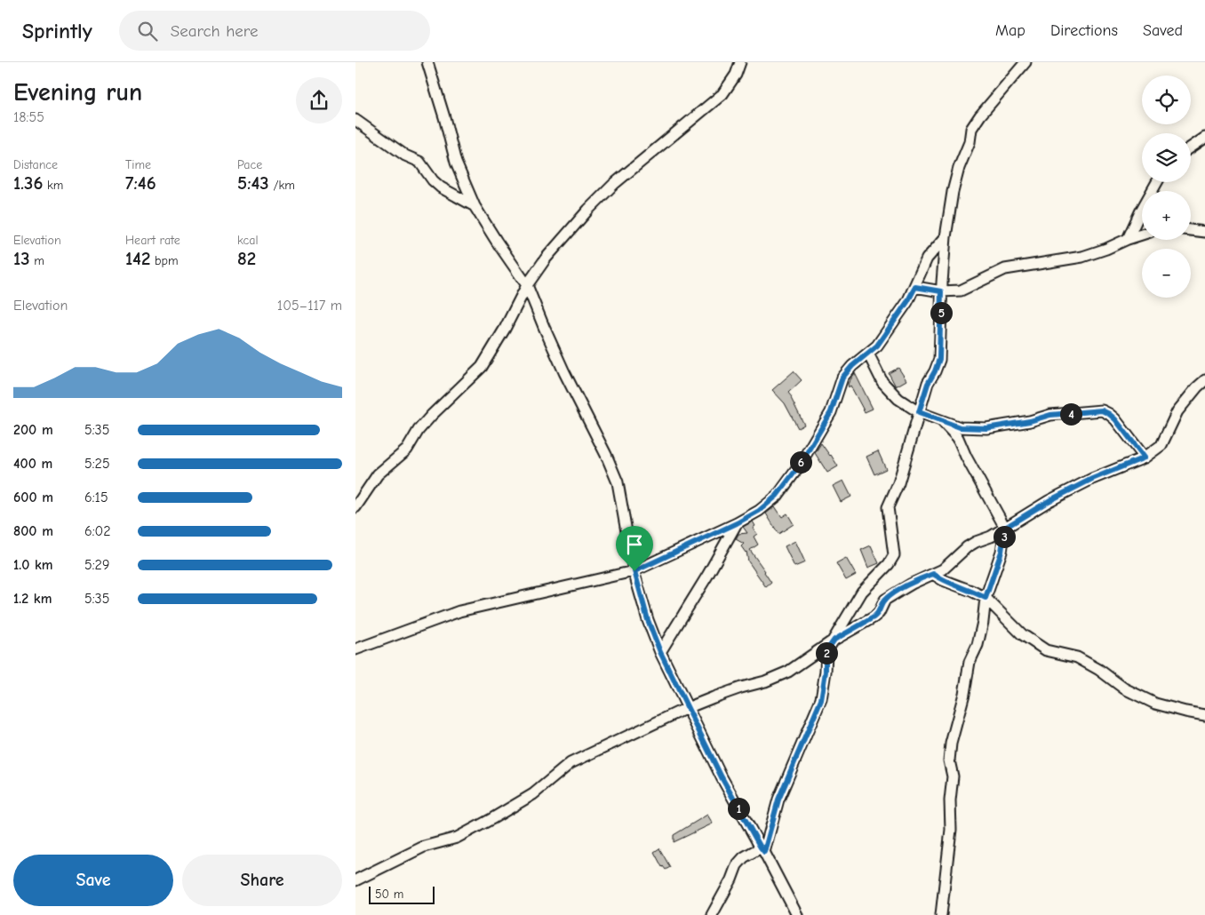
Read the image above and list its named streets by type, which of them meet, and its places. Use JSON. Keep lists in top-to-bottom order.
{
  "scale_bar": "50 m",
  "page": {
    "header": "Sprintly",
    "search": "Search here",
    "nav": ["Map", "Directions", "Saved"],
    "heading": ["Evening run", "18:55"],
    "map_buttons": ["+", "−"],
    "stats": [
      ["Distance", "1.36 km"],
      ["Time", "7:46"],
      ["Pace", "5:43 /km"],
      ["Elevation", "13 m"],
      ["Heart rate", "142 bpm"],
      ["kcal", "82"]
    ],
    "chart": ["Elevation", "105–117 m"],
    "pins": [
      "5",
      "4",
      "6",
      "3",
      "2",
      "1"
    ],
    "list": [
      {
        "name": "200 m",
        "note": "5:35"
      },
      {
        "name": "400 m",
        "note": "5:25"
      },
      {
        "name": "600 m",
        "note": "6:15"
      },
      {
        "name": "800 m",
        "note": "6:02"
      },
      {
        "name": "1.0 km",
        "note": "5:29"
      },
      {
        "name": "1.2 km",
        "note": "5:35"
      }
    ],
    "buttons": ["Save", "Share"],
    "scale": "50 m"
  }
}
